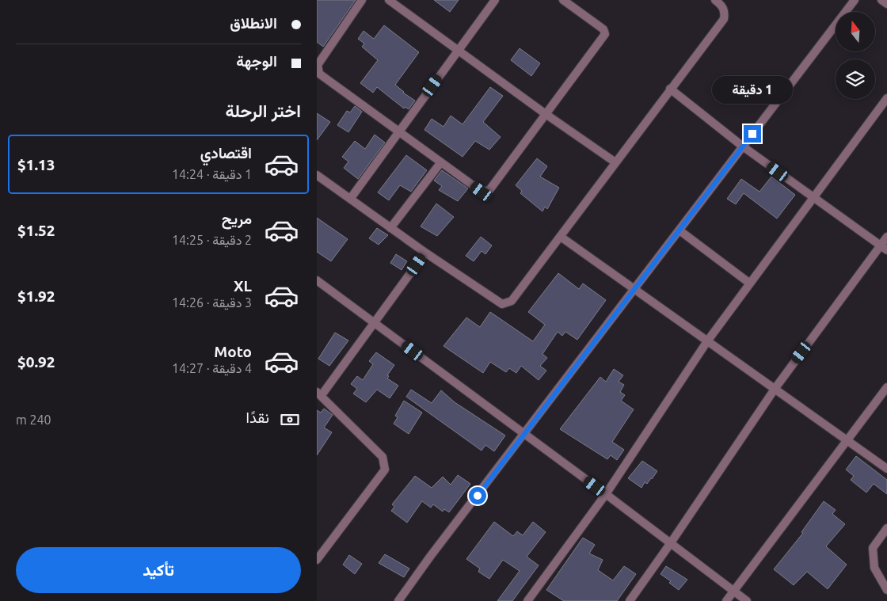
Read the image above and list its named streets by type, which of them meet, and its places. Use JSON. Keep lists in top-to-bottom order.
{
  "north": "top",
  "page": {
    "banner": ["الانطلاق", "الوجهة"],
    "bubble": "1 دقيقة",
    "heading": "اختر الرحلة",
    "list": [
      {
        "name": "اقتصادي",
        "note": "1 دقيقة · 14:24",
        "value": "$1.13"
      },
      {
        "name": "مريح",
        "note": "2 دقيقة · 14:25",
        "value": "$1.52"
      },
      {
        "name": "XL",
        "note": "3 دقيقة · 14:26",
        "value": "$1.92"
      },
      {
        "name": "Moto",
        "note": "4 دقيقة · 14:27",
        "value": "$0.92"
      }
    ],
    "pay": ["نقدًا", "240 m"],
    "buttons": "تأكيد"
  }
}
